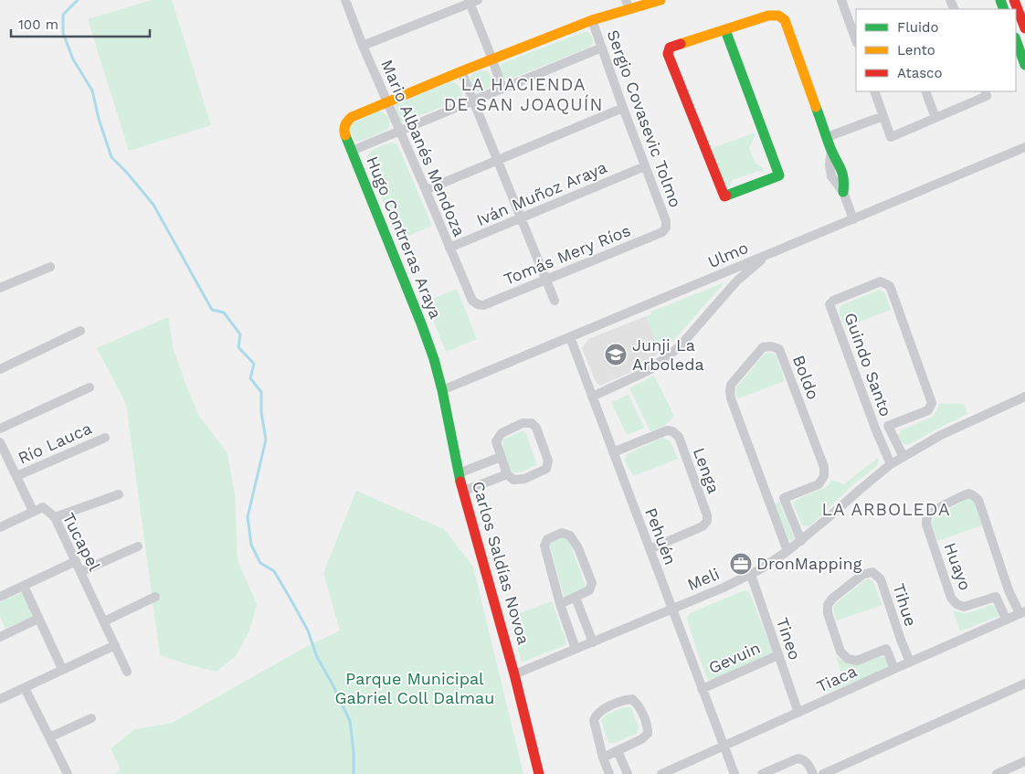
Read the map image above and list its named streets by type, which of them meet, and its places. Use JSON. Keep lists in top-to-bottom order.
{
  "streets": {
    "street": [
      "Sergio Covasevic Tolmo",
      "Mario Albanés Mendoza",
      "Iván Muñoz Araya",
      "Hugo Contreras Araya",
      "Tomás Mery Ríos",
      "Ulmo",
      "Guindo Santo",
      "Boldo",
      "Río Lauca",
      "Lenga",
      "Pehuén",
      "Tucapel",
      "Carlos Saldías Novoa",
      "Huayo",
      "Meli",
      "Tihue",
      "Tineo",
      "Gevuin",
      "Tiaca"
    ]
  },
  "crossings": [
    ["Sergio Covasevic Tolmo", "Iván Muñoz Araya"],
    ["Sergio Covasevic Tolmo", "Hugo Contreras Araya"],
    ["Sergio Covasevic Tolmo", "Tomás Mery Ríos"],
    ["Mario Albanés Mendoza", "Iván Muñoz Araya"],
    ["Mario Albanés Mendoza", "Hugo Contreras Araya"],
    ["Mario Albanés Mendoza", "Tomás Mery Ríos"],
    ["Hugo Contreras Araya", "Carlos Saldías Novoa"],
    ["Ulmo", "Pehuén"],
    ["Ulmo", "Carlos Saldías Novoa"],
    ["Guindo Santo", "Meli"],
    ["Boldo", "Meli"],
    ["Lenga", "Pehuén"],
    ["Pehuén", "Meli"],
    ["Pehuén", "Gevuin"],
    ["Pehuén", "Tiaca"],
    ["Carlos Saldías Novoa", "Meli"],
    ["Huayo", "Tiaca"],
    ["Meli", "Tineo"],
    ["Tihue", "Tiaca"],
    ["Tineo", "Gevuin"],
    ["Tineo", "Tiaca"]
  ],
  "districts": ["LA HACIENDA DE SAN JOAQUÍN", "LA ARBOLEDA"],
  "parks": ["Parque Municipal Gabriel Coll Dalmau"],
  "places": {
    "school or university": ["Junji La Arboleda"],
    "office": ["DronMapping"]
  },
  "legend": ["Fluido", "Lento", "Atasco"],
  "scale_bar": "100 m"
}
